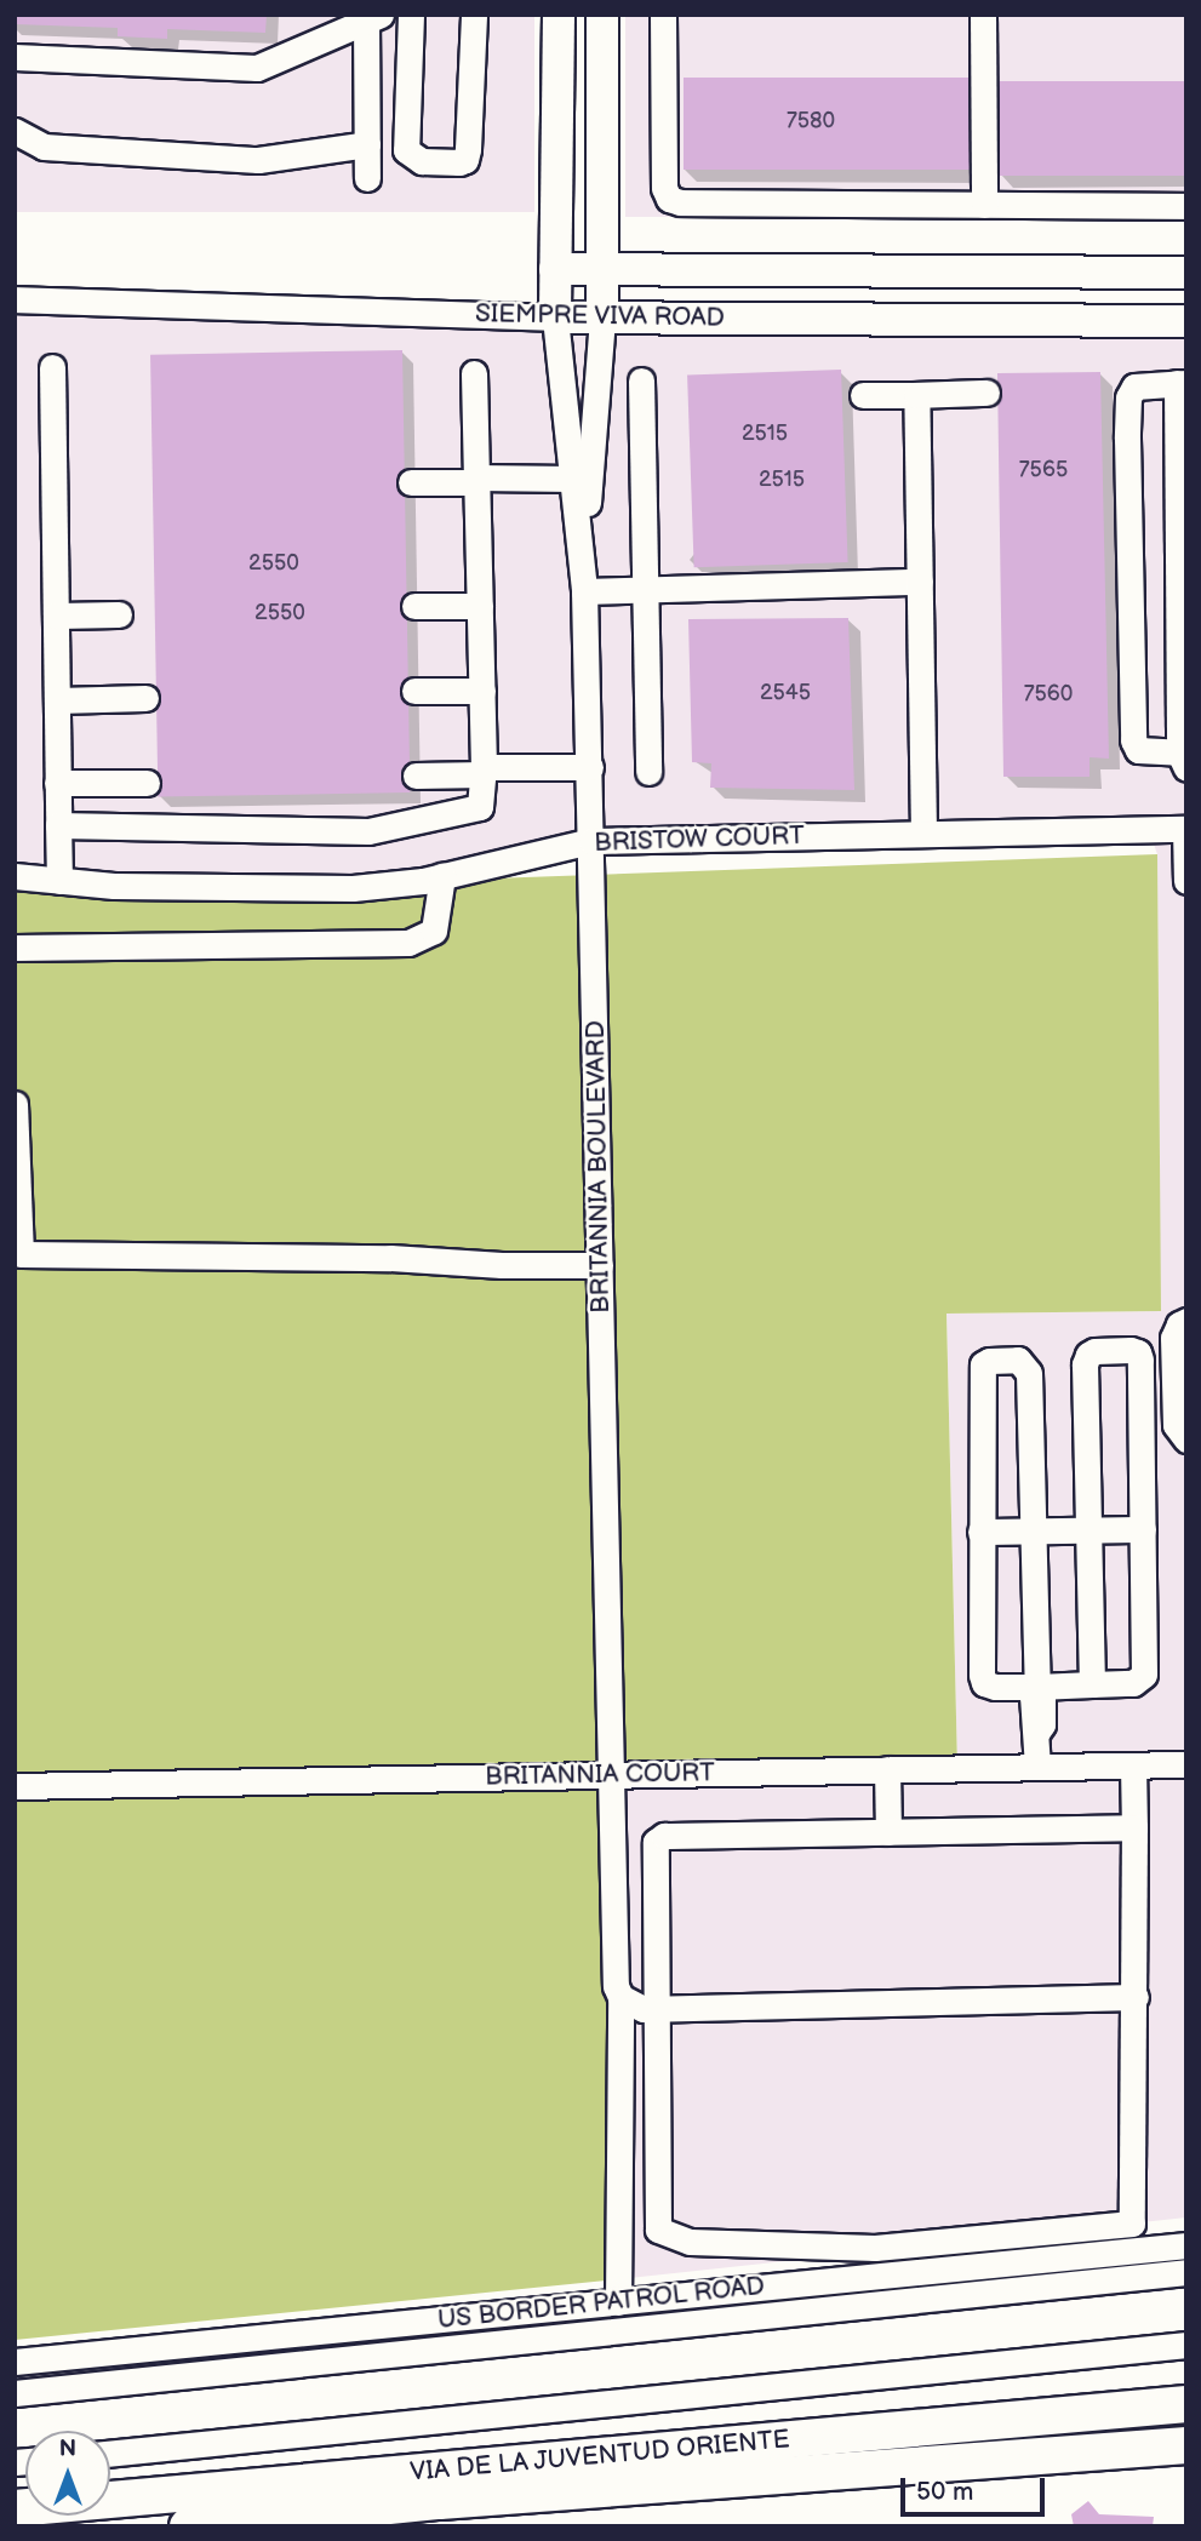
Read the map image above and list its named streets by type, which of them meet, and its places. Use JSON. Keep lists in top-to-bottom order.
{
  "streets": {
    "highway": ["VIA DE LA JUVENTUD ORIENTE"],
    "main road": ["SIEMPRE VIVA ROAD", "BRITANNIA BOULEVARD"],
    "street": ["BRISTOW COURT", "BRITANNIA COURT", "US BORDER PATROL ROAD"]
  },
  "crossings": [
    ["SIEMPRE VIVA ROAD", "BRITANNIA BOULEVARD"],
    ["BRISTOW COURT", "BRITANNIA BOULEVARD"],
    ["BRITANNIA BOULEVARD", "BRITANNIA COURT"],
    ["BRITANNIA BOULEVARD", "US BORDER PATROL ROAD"]
  ],
  "house_numbers": [
    "7580",
    "2515",
    "7565",
    "2515",
    "2550",
    "2550",
    "2545",
    "7560"
  ],
  "scale_bar": "50 m",
  "north": "top"
}
